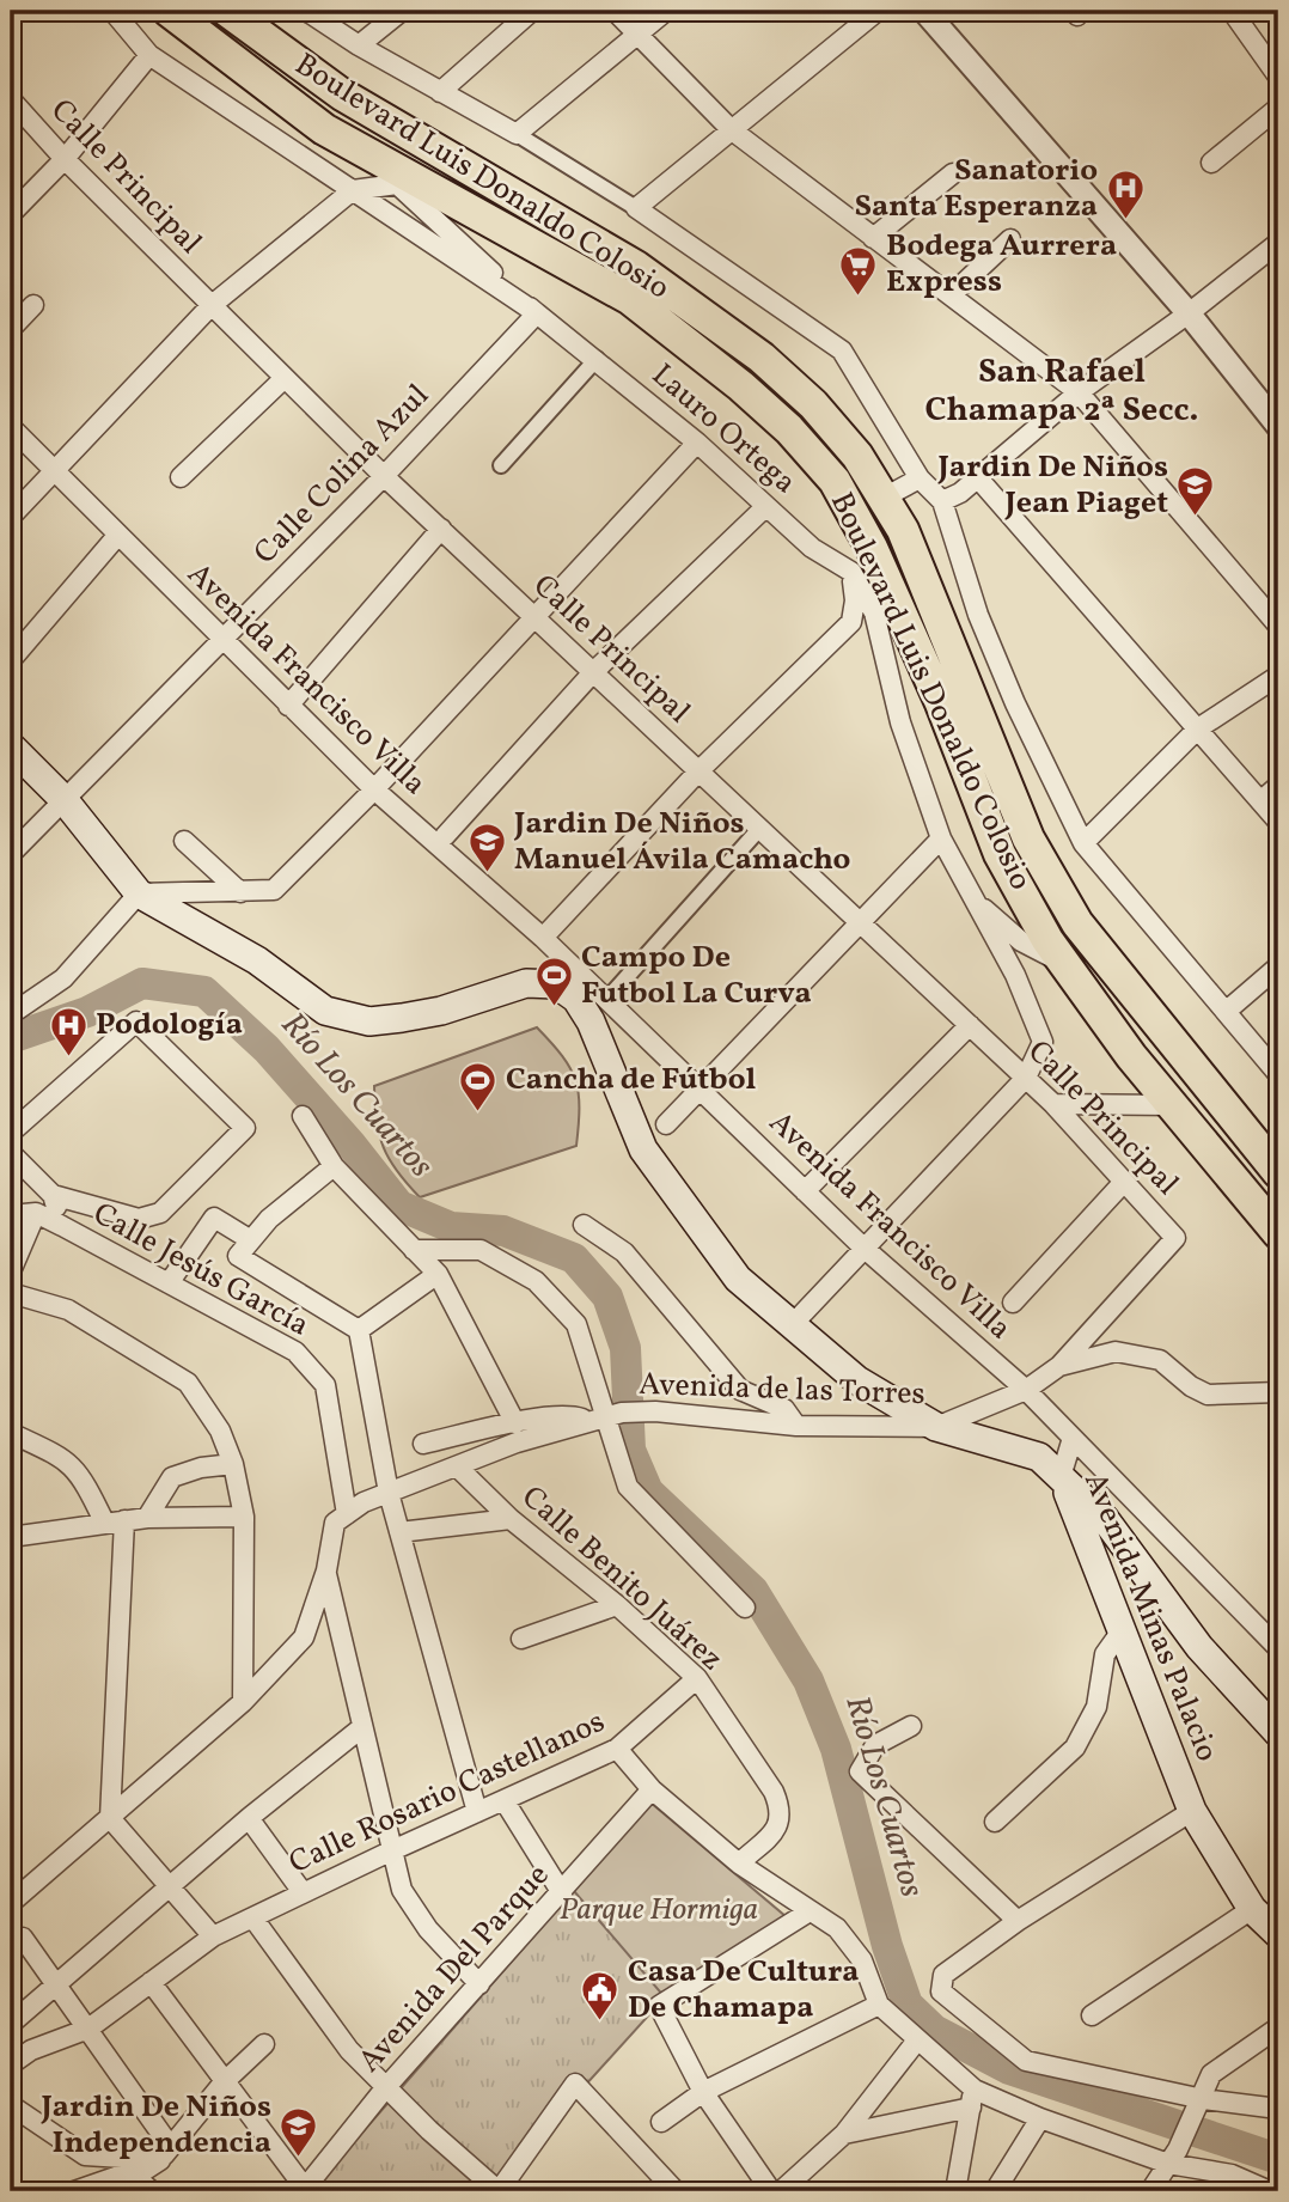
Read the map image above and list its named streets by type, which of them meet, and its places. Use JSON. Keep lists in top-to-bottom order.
{
  "streets": {
    "highway": ["Boulevard Luis Donaldo Colosio"],
    "main road": ["Avenida Minas Palacio"],
    "street": [
      "Calle Principal",
      "Lauro Ortega",
      "Calle Colina Azul",
      "Avenida Francisco Villa",
      "Calle Jesús García",
      "Avenida de las Torres",
      "Calle Benito Juárez",
      "Calle Rosario Castellanos",
      "Avenida Del Parque"
    ]
  },
  "crossings": [
    ["Calle Principal", "Lauro Ortega"],
    ["Calle Principal", "Calle Colina Azul"],
    ["Calle Principal", "Avenida de las Torres"],
    ["Lauro Ortega", "Calle Colina Azul"],
    ["Calle Colina Azul", "Avenida Francisco Villa"],
    ["Avenida Francisco Villa", "Avenida de las Torres"],
    ["Avenida Francisco Villa", "Avenida Minas Palacio"],
    ["Calle Jesús García", "Avenida de las Torres"],
    ["Avenida de las Torres", "Calle Benito Juárez"],
    ["Avenida de las Torres", "Avenida Minas Palacio"],
    ["Calle Benito Juárez", "Calle Rosario Castellanos"]
  ],
  "districts": ["San Rafael Chamapa 2ª Secc."],
  "water": ["Río Los Cuartos"],
  "parks": ["Parque Hormiga"],
  "places": {
    "hospital": ["Sanatorio Santa Esperanza", "Podología"],
    "supermarket": ["Bodega Aurrera Express"],
    "school or university": ["Jardin De Niños Jean Piaget", "Jardin De Niños Manuel Ávila Camacho", "Jardin De Niños Independencia"],
    "sports": ["Campo De Futbol La Curva", "Cancha de Fútbol"],
    "public building": ["Casa De Cultura De Chamapa"]
  }
}
